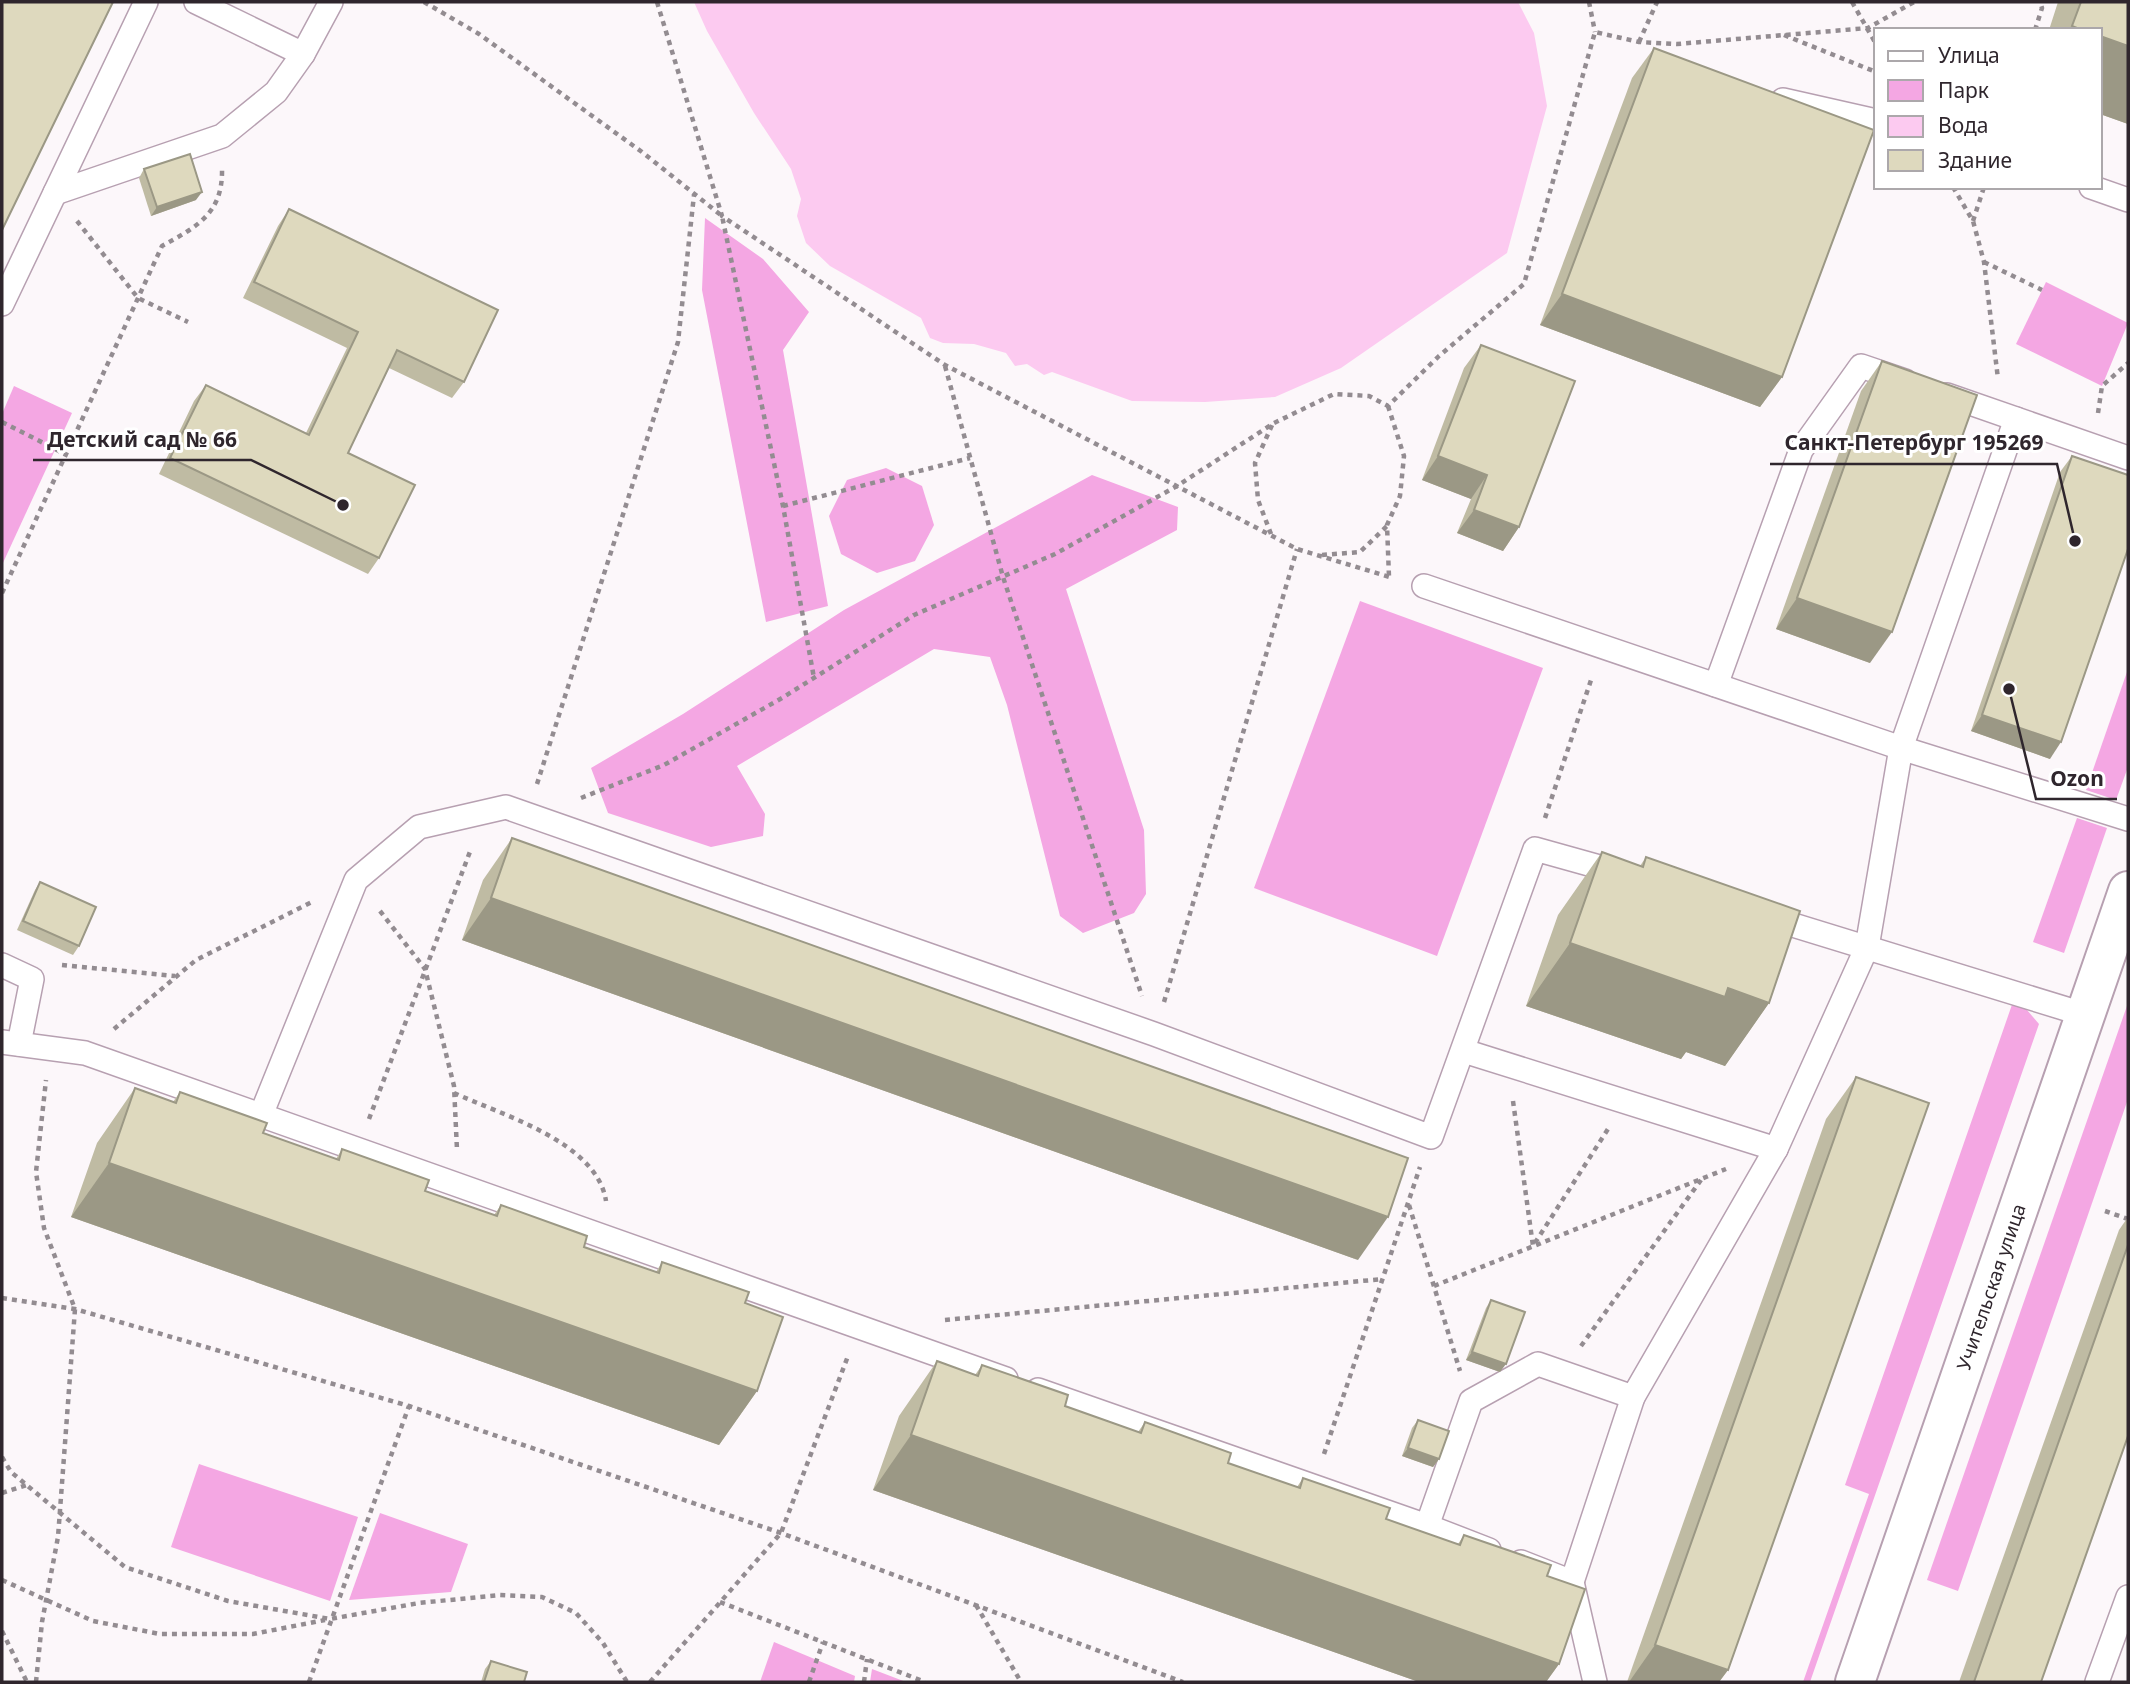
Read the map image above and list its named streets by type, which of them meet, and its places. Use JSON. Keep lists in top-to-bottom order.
{
  "streets": {
    "street": ["Учительская улица"]
  },
  "places": ["Детский сад № 66", "Санкт-Петербург 195269", "Ozon"],
  "legend": [
    "Улица",
    "Парк",
    "Вода",
    "Здание"
  ]
}
